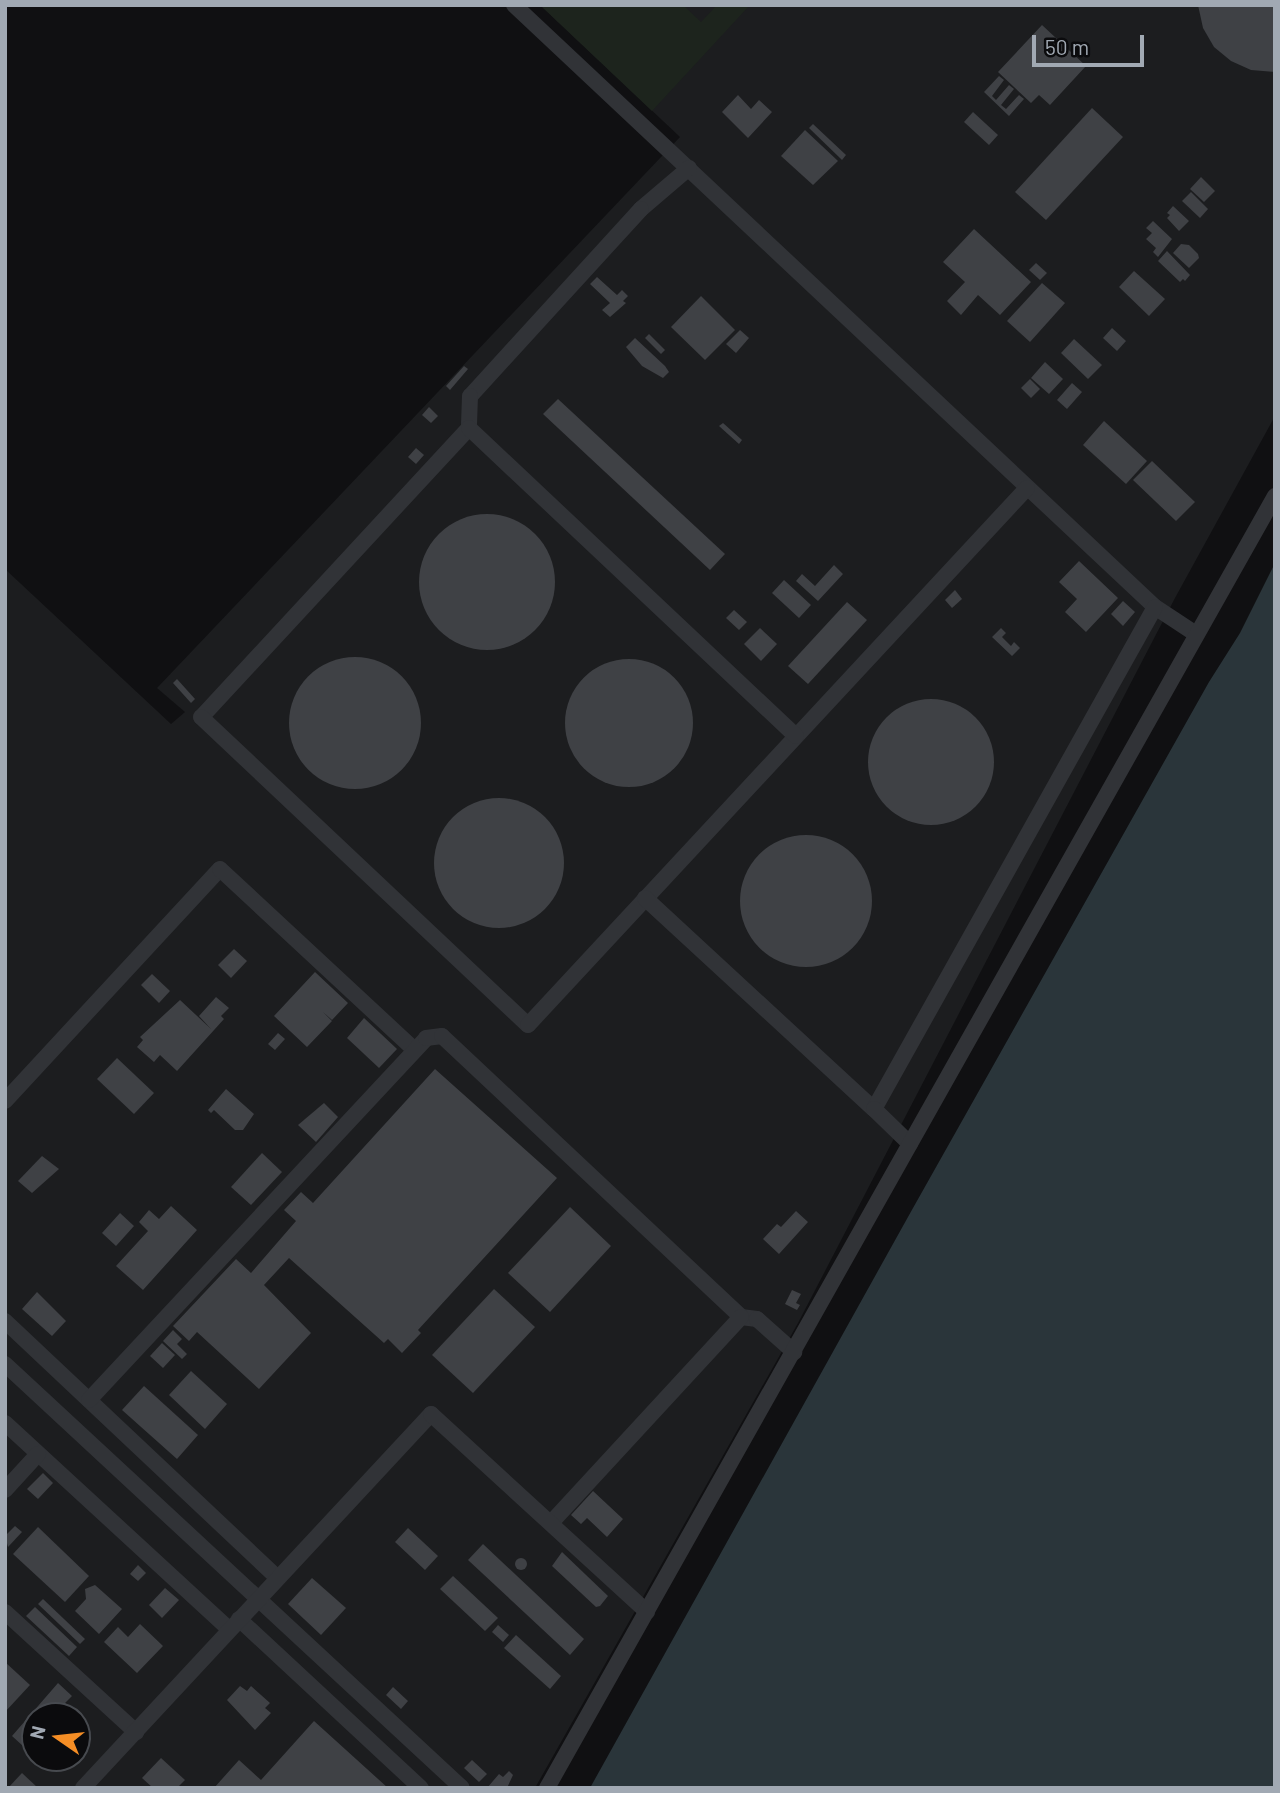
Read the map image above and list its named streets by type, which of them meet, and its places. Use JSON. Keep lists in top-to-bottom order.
{
  "scale_bar": "50 m",
  "north": "left"
}
